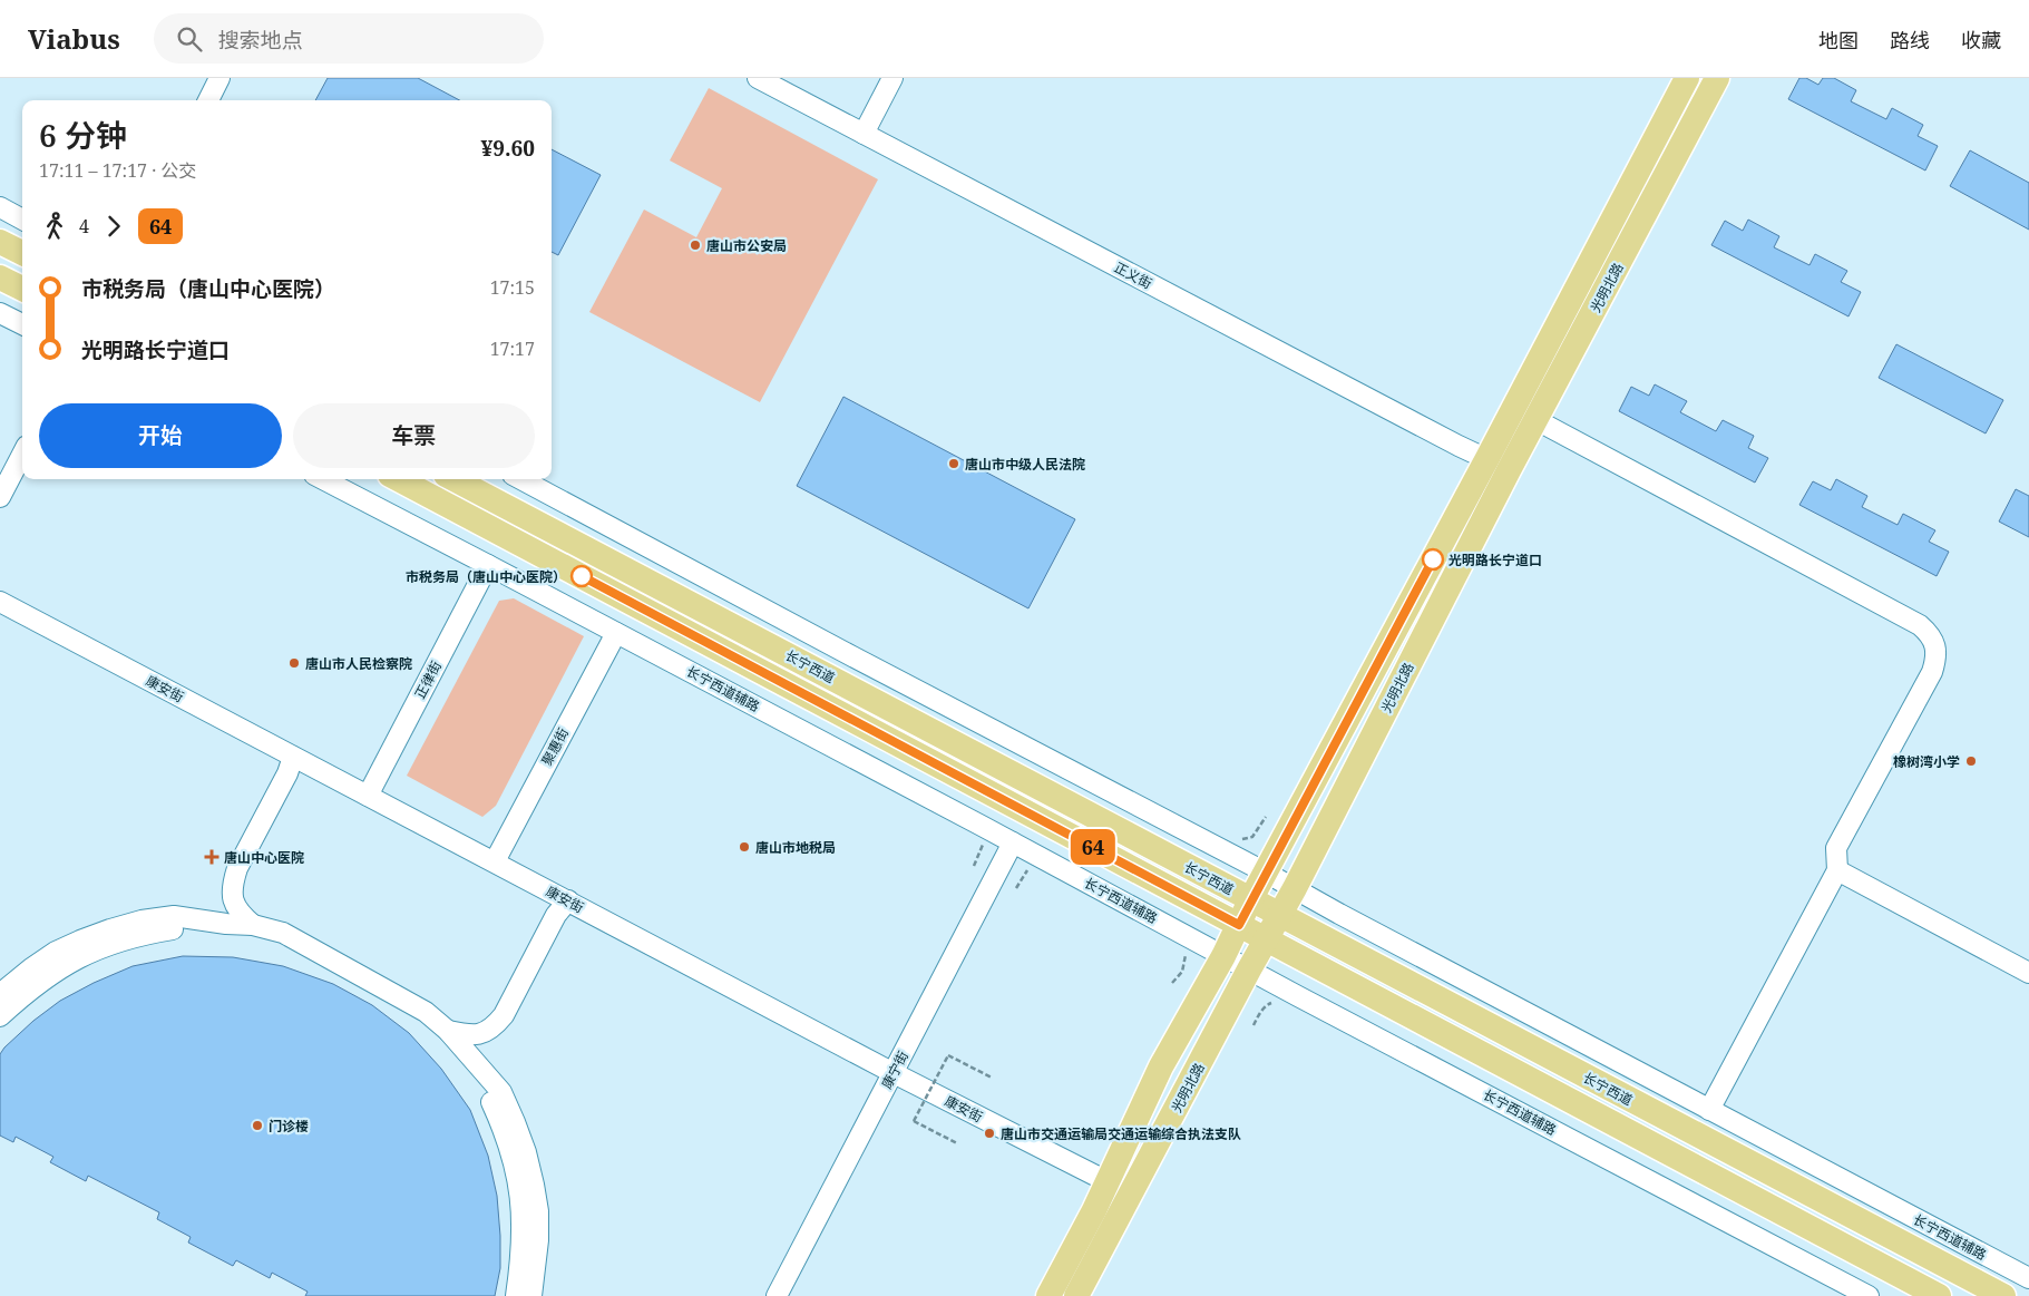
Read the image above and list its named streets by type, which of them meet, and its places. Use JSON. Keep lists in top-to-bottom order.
{
  "streets": {
    "main road": ["光明北路", "长宁西道"],
    "street": [
      "正义街",
      "正律街",
      "康安街",
      "长宁西道辅路",
      "聚惠街",
      "康宁街"
    ]
  },
  "crossings": [
    ["正义街", "光明北路"],
    ["光明北路", "长宁西道"],
    ["光明北路", "康安街"],
    ["光明北路", "长宁西道辅路"],
    ["正律街", "康安街"],
    ["正律街", "长宁西道辅路"],
    ["康安街", "聚惠街"],
    ["康安街", "康宁街"],
    ["长宁西道辅路", "聚惠街"],
    ["长宁西道辅路", "康宁街"]
  ],
  "places": {
    "other": [
      "唐山市公安局",
      "唐山市中级人民法院",
      "光明路长宁道口",
      "市税务局（唐山中心医院）",
      "唐山市人民检察院",
      "橡树湾小学",
      "唐山市地税局",
      "门诊楼",
      "唐山市交通运输局交通运输综合执法支队"
    ],
    "health": ["唐山中心医院"]
  },
  "lines": ["bus line 64"],
  "page": {
    "header": "Viabus",
    "search": "搜索地点",
    "nav": ["地图", "路线", "收藏"],
    "on_map": "64",
    "heading": ["6 分钟", "17:11 – 17:17 · 公交", "¥9.60"],
    "legs": ["4", "64"],
    "list": [
      {
        "name": "市税务局（唐山中心医院）",
        "value": "17:15"
      },
      {
        "name": "光明路长宁道口",
        "value": "17:17"
      }
    ],
    "buttons": ["开始", "车票"]
  }
}
